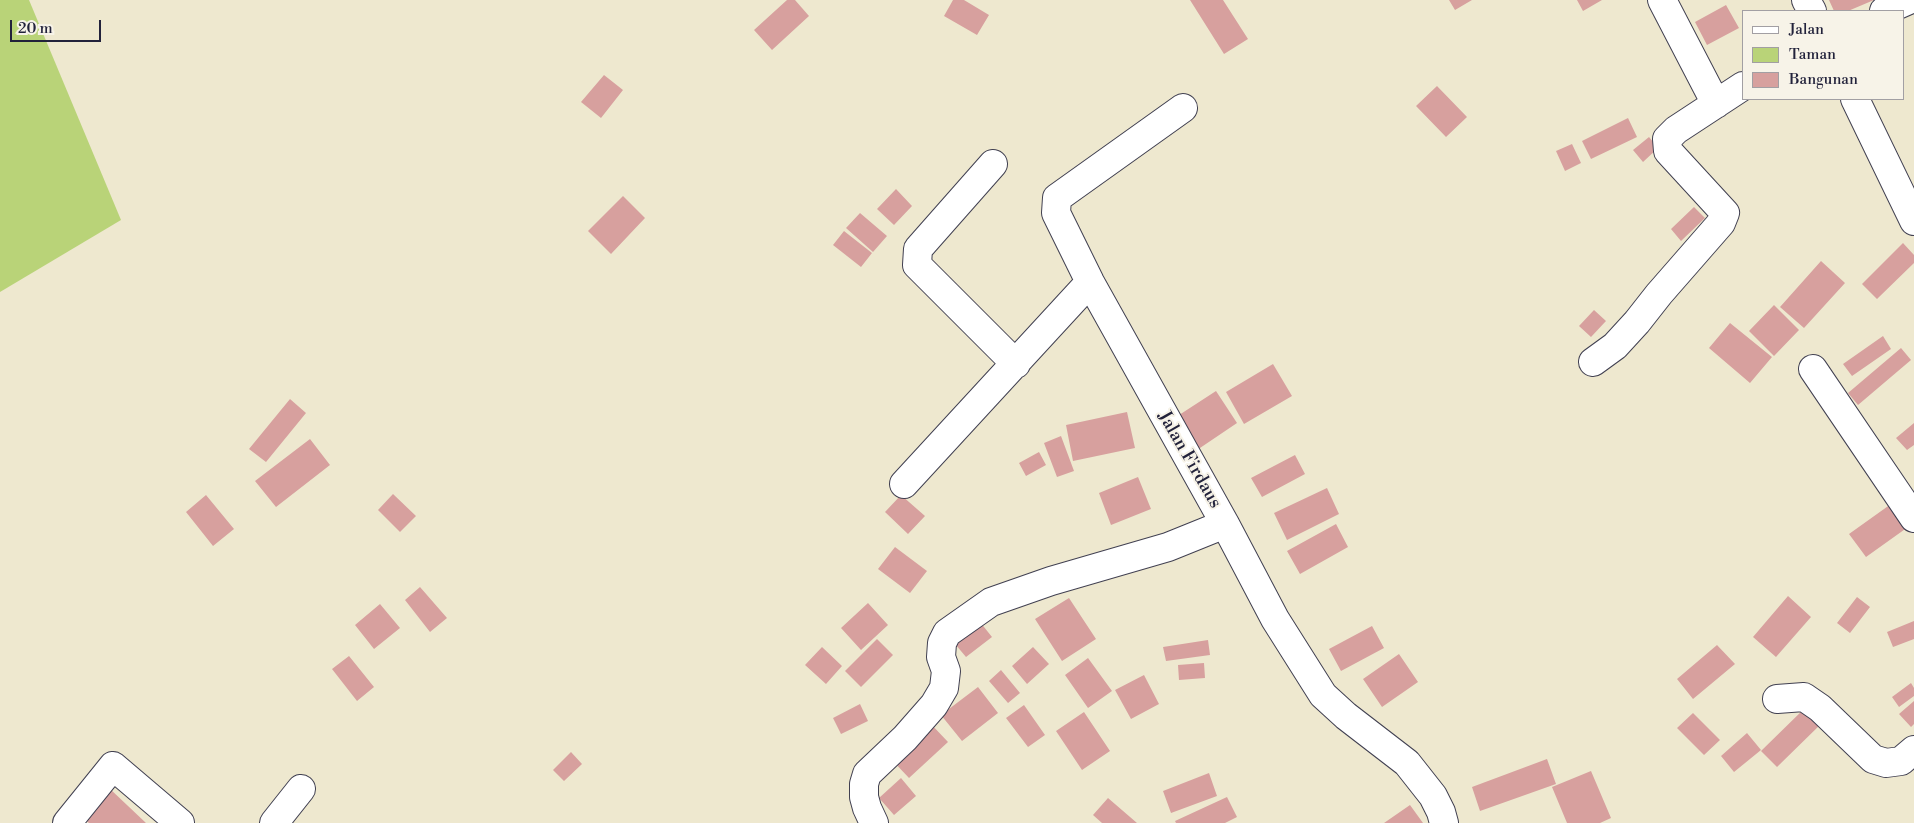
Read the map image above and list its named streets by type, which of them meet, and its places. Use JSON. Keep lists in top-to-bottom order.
{
  "streets": {
    "street": ["Jalan Firdaus"]
  },
  "legend": ["Jalan", "Taman", "Bangunan"],
  "scale_bar": "20 m"
}
